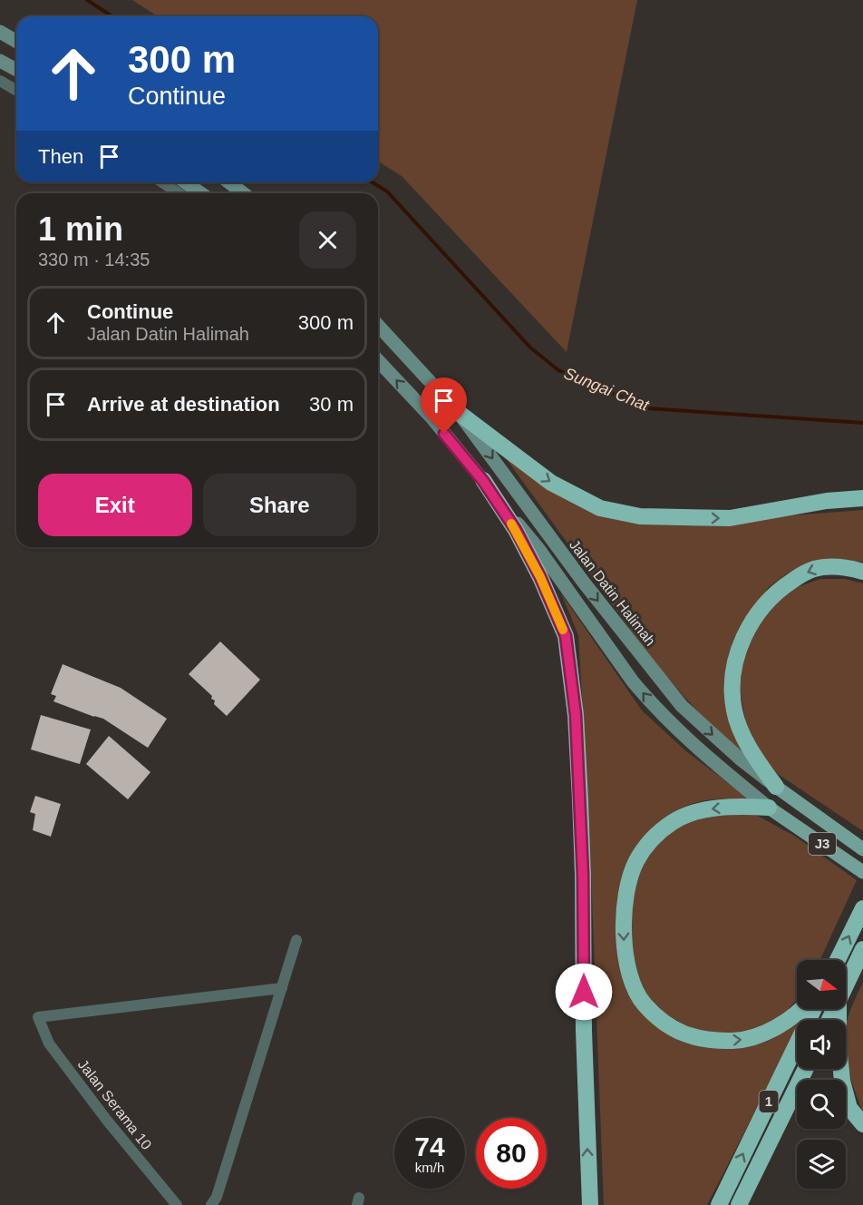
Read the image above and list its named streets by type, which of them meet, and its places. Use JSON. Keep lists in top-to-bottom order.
{
  "streets": {
    "highway": ["1"],
    "main road": ["Jalan Datin Halimah", "J3"],
    "street": ["Jalan Serama 10"]
  },
  "water": ["Sungai Chat"],
  "north": "right",
  "page": {
    "turn": ["300 m", "Continue"],
    "then": "Then",
    "heading": ["1 min", "330 m · 14:35"],
    "list": [
      {
        "name": "Continue",
        "note": "Jalan Datin Halimah",
        "value": "300 m"
      },
      {
        "name": "Arrive at destination",
        "value": "30 m"
      }
    ],
    "buttons": ["Exit", "Share"],
    "speed": "74 km/h",
    "limit": "80"
  }
}
